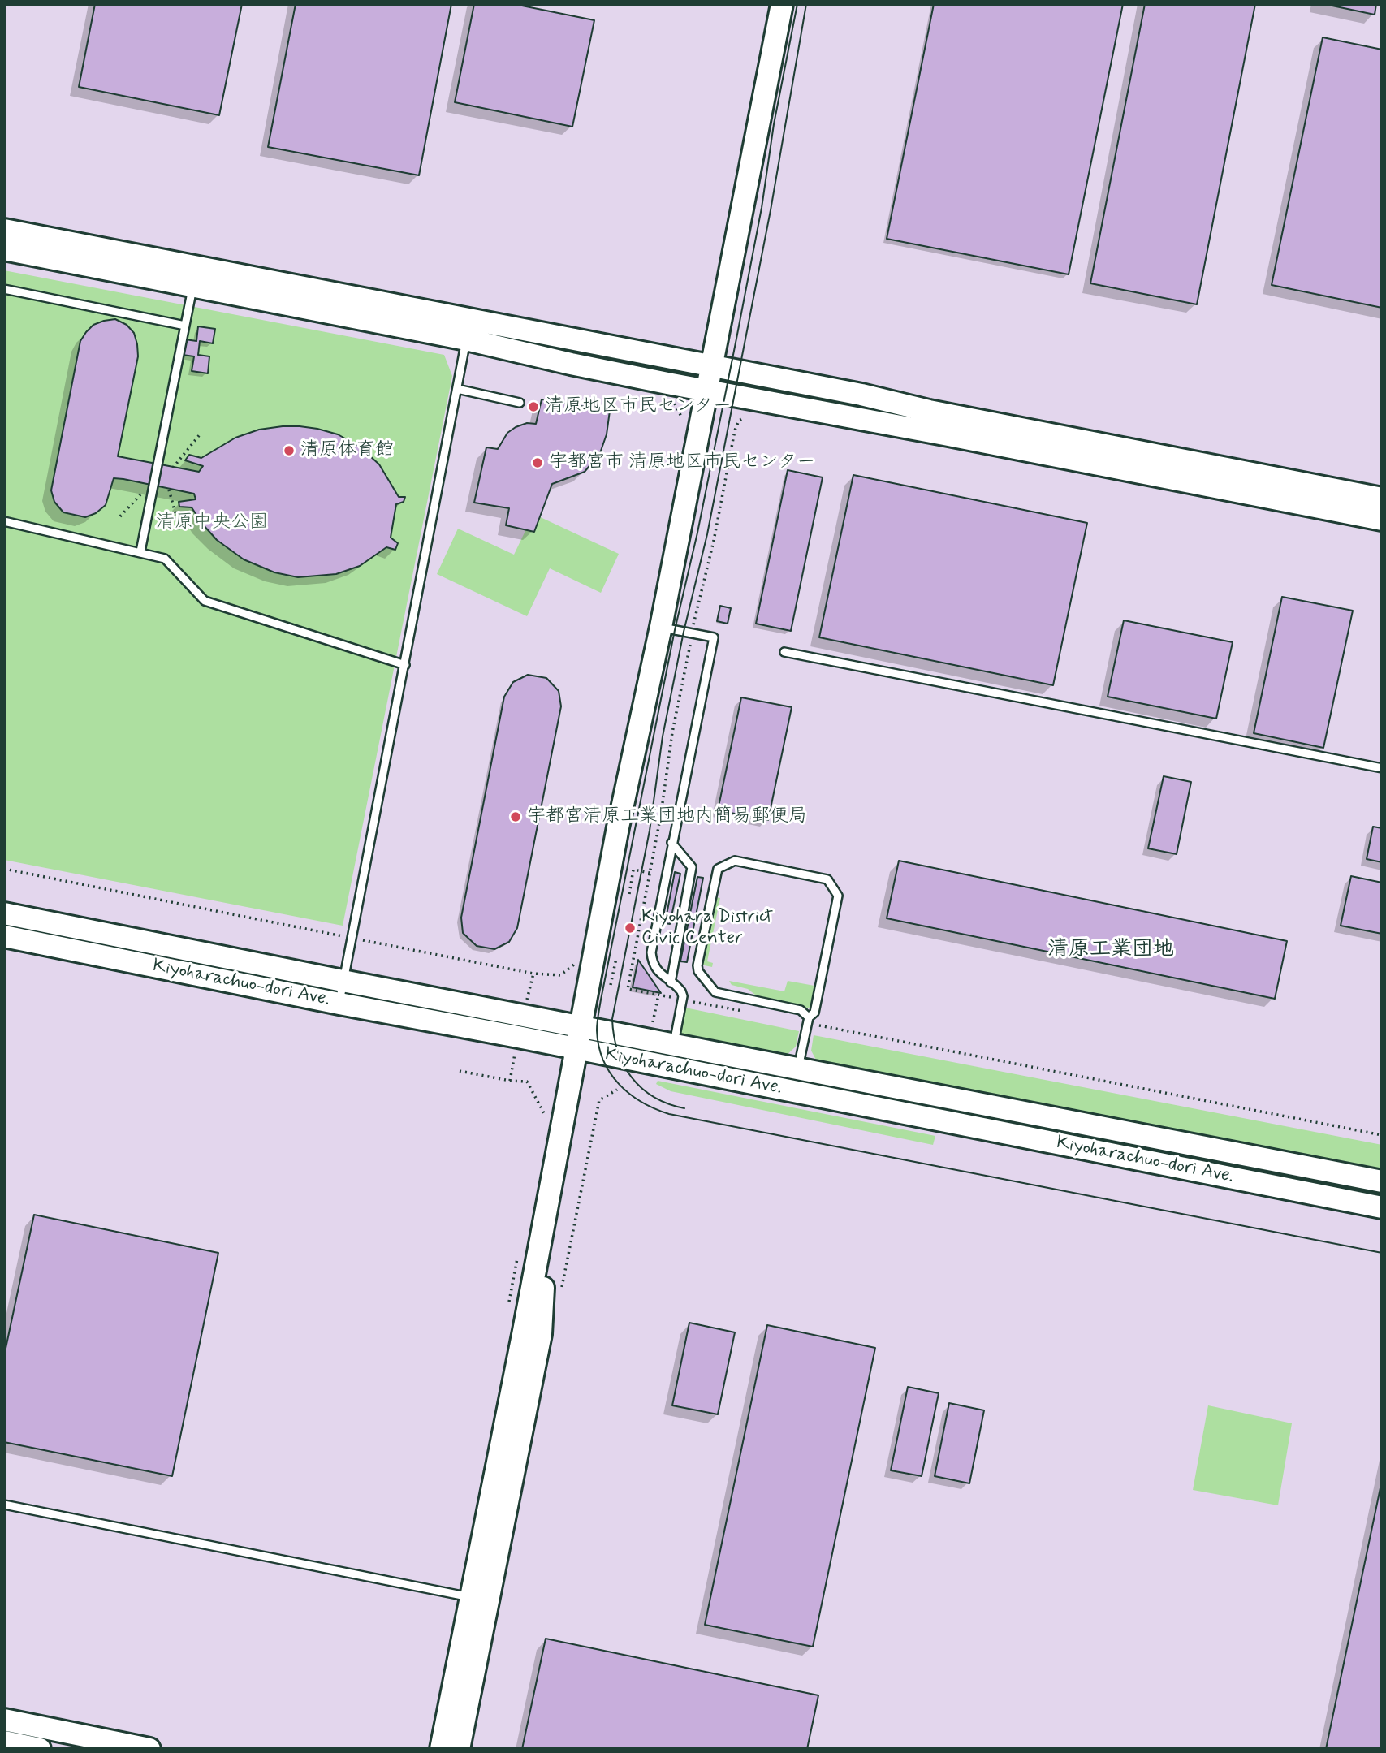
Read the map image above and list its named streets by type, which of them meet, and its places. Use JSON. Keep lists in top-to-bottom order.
{
  "streets": {
    "street": ["Kiyoharachuo-dori Ave."]
  },
  "districts": ["清原工業団地"],
  "parks": ["清原中央公園"],
  "places": [
    "清原地区市民センター",
    "清原体育館",
    "宇都宮市 清原地区市民センター",
    "宇都宮清原工業団地内簡易郵便局",
    "Kiyohara District Civic Center"
  ]
}
